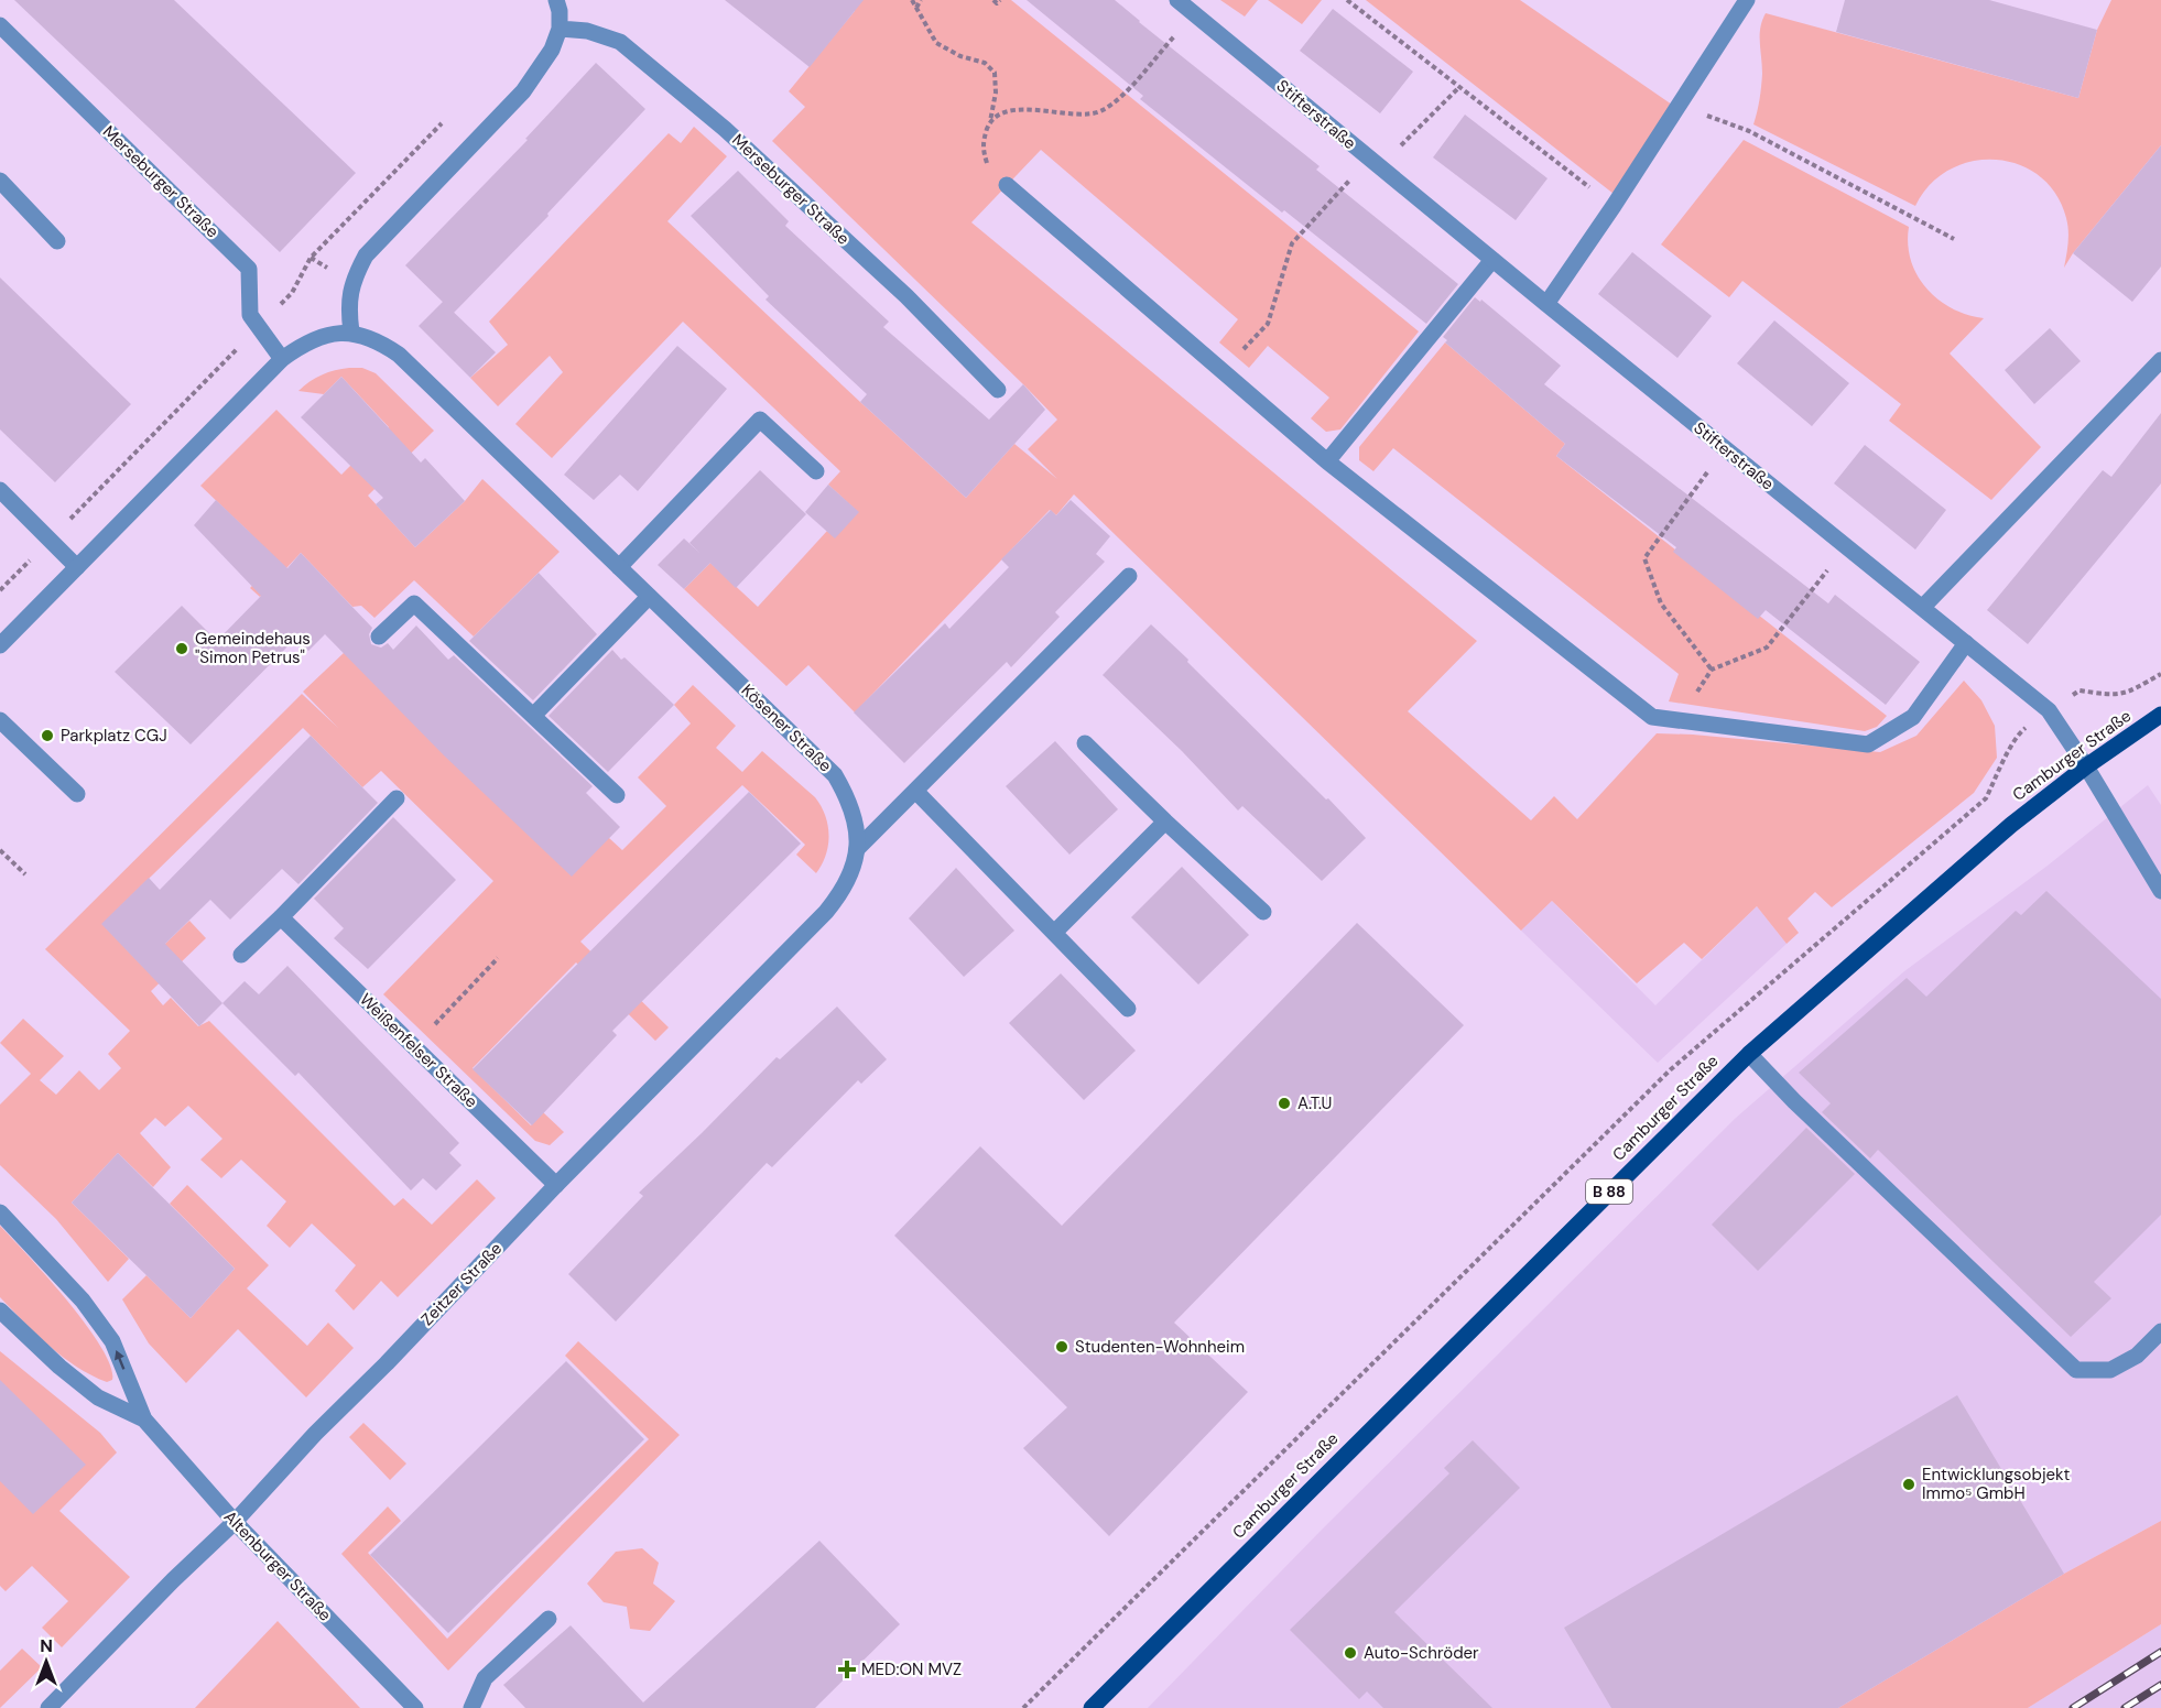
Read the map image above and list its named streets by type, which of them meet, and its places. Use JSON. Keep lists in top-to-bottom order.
{
  "streets": {
    "main road": ["Camburger Straße", "B 88"],
    "street": [
      "Stifterstraße",
      "Merseburger Straße",
      "Kösener Straße",
      "Weißenfelser Straße",
      "Zeitzer Straße",
      "Altenburger Straße"
    ]
  },
  "crossings": [
    ["Stifterstraße", "Camburger Straße"],
    ["Kösener Straße", "Zeitzer Straße"],
    ["Weißenfelser Straße", "Zeitzer Straße"],
    ["Zeitzer Straße", "Altenburger Straße"]
  ],
  "places": {
    "other": [
      "Gemeindehaus \"Simon Petrus\"",
      "Parkplatz CGJ",
      "A.T.U",
      "Studenten-Wohnheim",
      "Entwicklungsobjekt Immo⁵ GmbH",
      "Auto-Schröder"
    ],
    "health": ["MED:ON MVZ"]
  },
  "north": "top"
}
